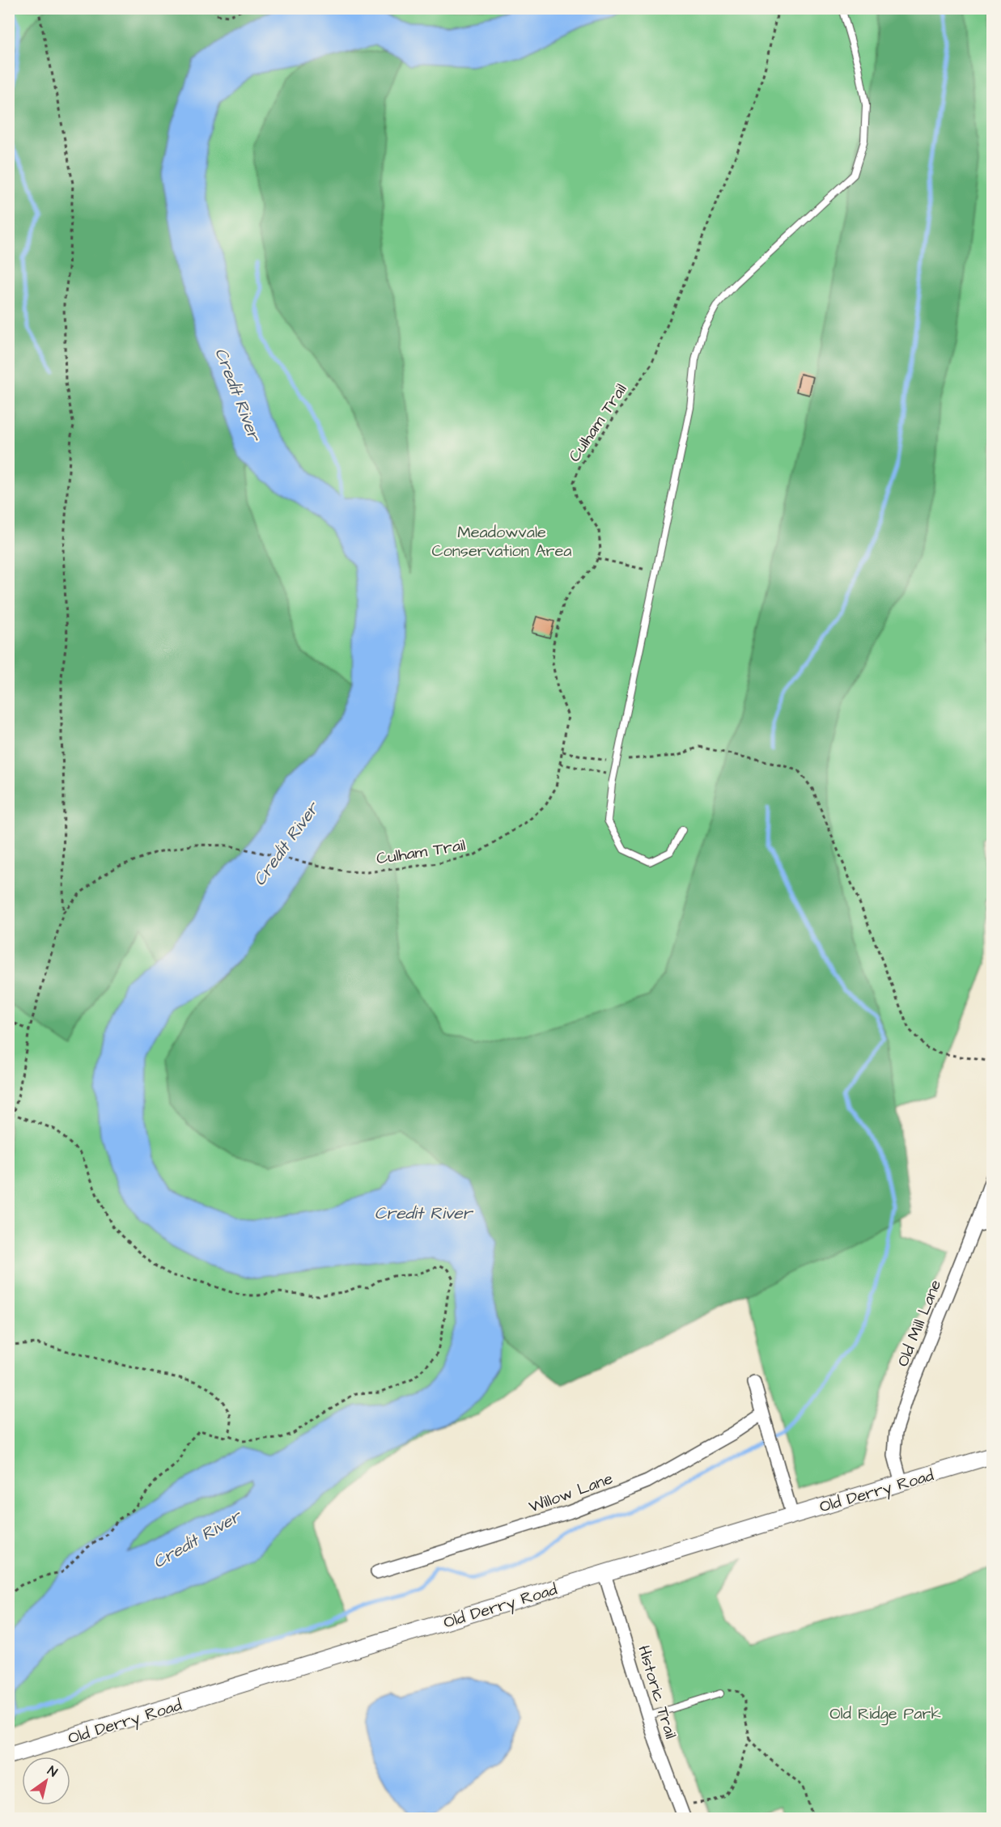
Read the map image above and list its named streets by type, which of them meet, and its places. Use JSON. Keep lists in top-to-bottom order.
{
  "streets": {
    "street": [
      "Old Mill Lane",
      "Old Derry Road",
      "Willow Lane",
      "Historic Trail"
    ],
    "path": ["Culham Trail"]
  },
  "crossings": [
    ["Old Mill Lane", "Old Derry Road"],
    ["Old Derry Road", "Historic Trail"]
  ],
  "water": ["Credit River"],
  "parks": ["Meadowvale Conservation Area", "Old Ridge Park"],
  "north": "top right"
}
